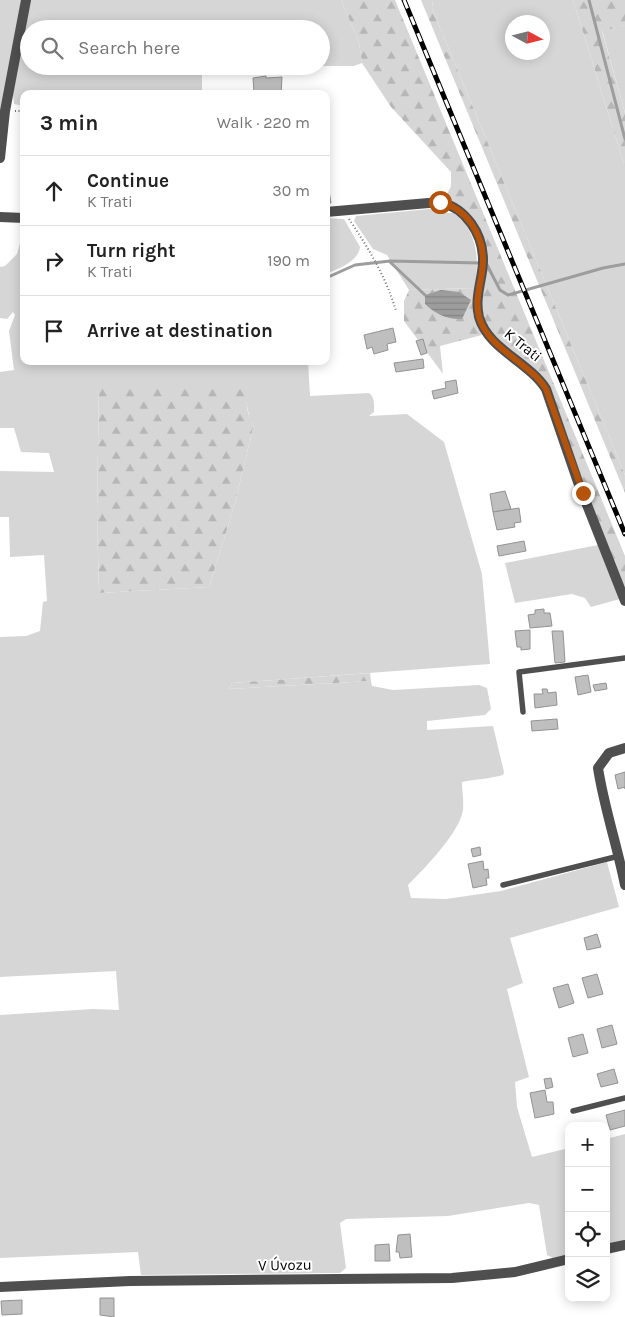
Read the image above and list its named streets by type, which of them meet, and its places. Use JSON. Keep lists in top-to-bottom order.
{
  "streets": {
    "street": ["K Trati", "V Úvozu"]
  },
  "north": "right",
  "page": {
    "search": "Search here",
    "heading": ["3 min", "Walk · 220 m"],
    "list": [
      ["Continue", "K Trati", "30 m"],
      ["Turn right", "K Trati", "190 m"],
      "Arrive at destination"
    ],
    "map_buttons": ["+", "−"]
  }
}
